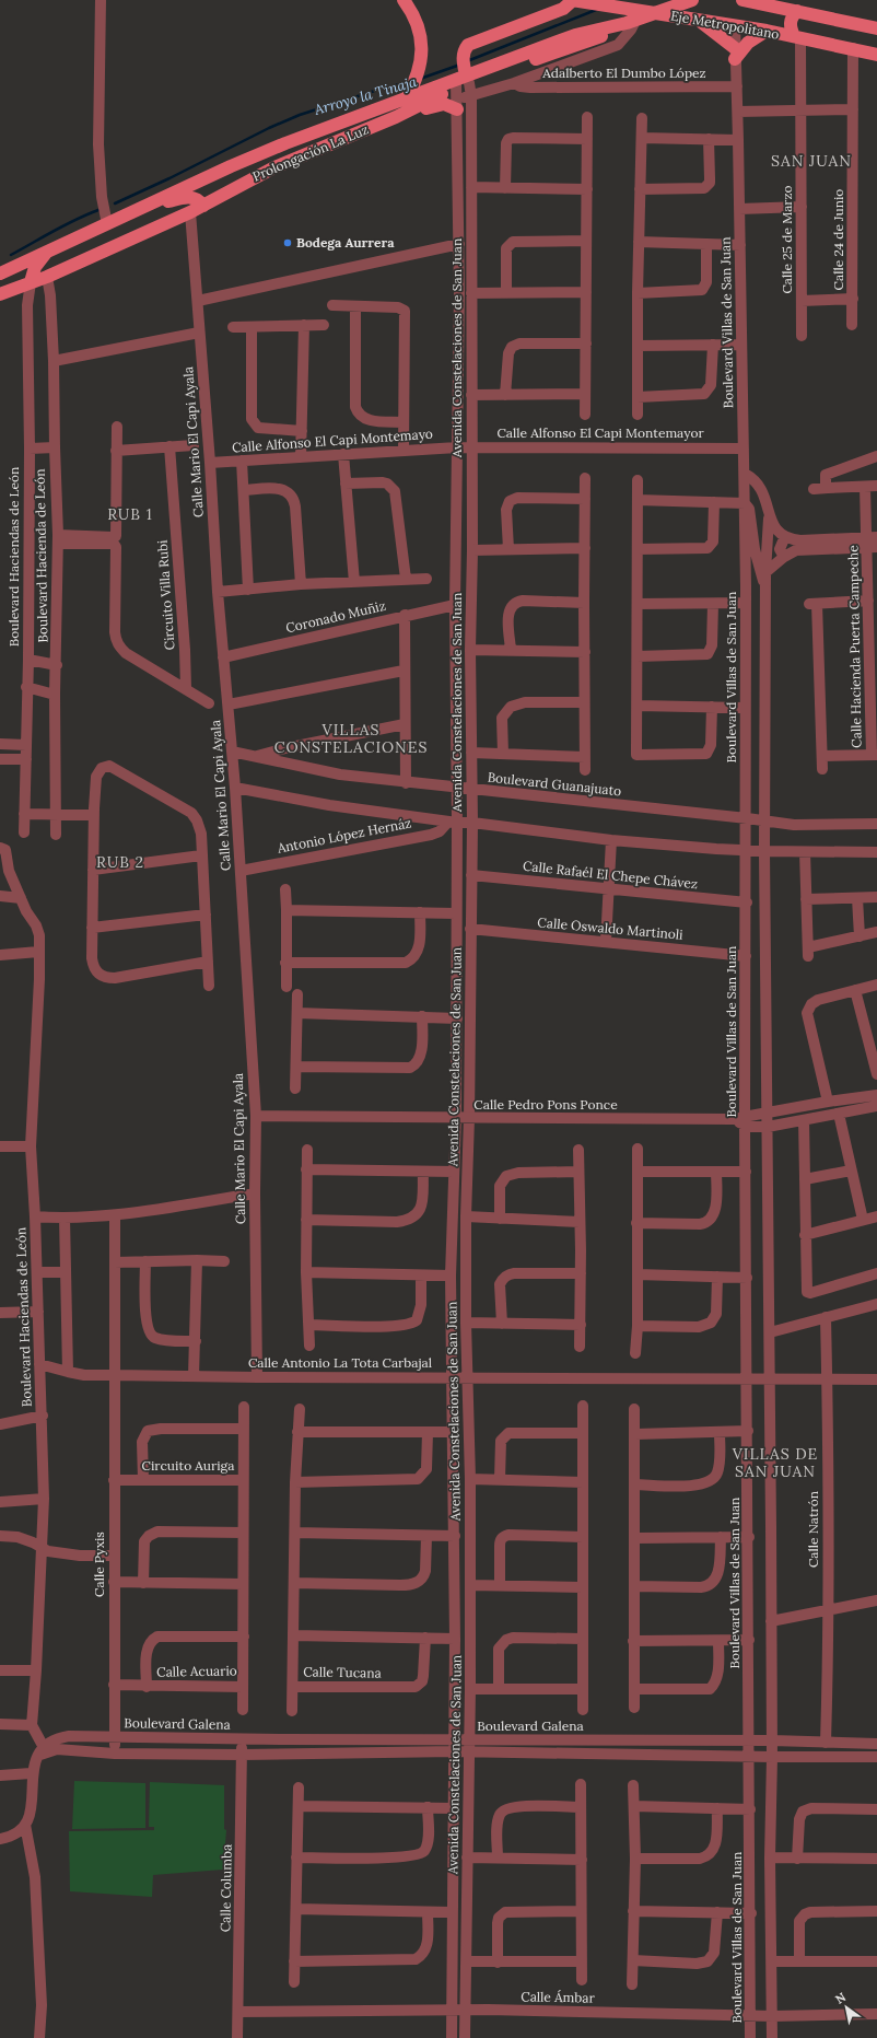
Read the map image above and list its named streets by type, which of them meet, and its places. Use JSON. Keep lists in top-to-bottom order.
{
  "streets": {
    "main road": ["Eje Metropolitano", "Prolongación La Luz"],
    "street": [
      "Adalberto El Dumbo López",
      "Calle 25 de Marzo",
      "Calle 24 de Junio",
      "Boulevard Villas de San Juan",
      "Avenida Constelaciones de San Juan",
      "Calle Alfonso El Capi Montemayor",
      "Calle Alfonso El Capi Montemayo",
      "Calle Mario El Capi Ayala",
      "Boulevard Hacienda de León",
      "Boulevard Haciendas de León",
      "Circuito Villa Rubi",
      "Coronado Muñiz",
      "Calle Hacienda Puerta Campeche",
      "Boulevard Guanajuato",
      "Antonio López Hernáz",
      "Calle Rafaél El Chepe Chávez",
      "Calle Oswaldo Martinoli",
      "Calle Pedro Pons Ponce",
      "Calle Antonio La Tota Carbajal",
      "Circuito Auriga",
      "Calle Natrón",
      "Calle Pyxis",
      "Calle Acuario",
      "Calle Tucana",
      "Boulevard Galena",
      "Calle Columba",
      "Calle Ámbar"
    ]
  },
  "crossings": [
    ["Eje Metropolitano", "Prolongación La Luz"],
    ["Eje Metropolitano", "Calle 25 de Marzo"],
    ["Eje Metropolitano", "Calle 24 de Junio"],
    ["Eje Metropolitano", "Boulevard Villas de San Juan"],
    ["Adalberto El Dumbo López", "Boulevard Villas de San Juan"],
    ["Prolongación La Luz", "Avenida Constelaciones de San Juan"],
    ["Prolongación La Luz", "Calle Mario El Capi Ayala"],
    ["Prolongación La Luz", "Boulevard Hacienda de León"],
    ["Prolongación La Luz", "Boulevard Haciendas de León"],
    ["Boulevard Villas de San Juan", "Calle Alfonso El Capi Montemayor"],
    ["Boulevard Villas de San Juan", "Boulevard Guanajuato"],
    ["Boulevard Villas de San Juan", "Calle Rafaél El Chepe Chávez"],
    ["Boulevard Villas de San Juan", "Calle Oswaldo Martinoli"],
    ["Boulevard Villas de San Juan", "Calle Pedro Pons Ponce"],
    ["Boulevard Villas de San Juan", "Calle Antonio La Tota Carbajal"],
    ["Boulevard Villas de San Juan", "Boulevard Galena"],
    ["Boulevard Villas de San Juan", "Calle Ámbar"],
    ["Avenida Constelaciones de San Juan", "Calle Alfonso El Capi Montemayor"],
    ["Avenida Constelaciones de San Juan", "Calle Alfonso El Capi Montemayo"],
    ["Avenida Constelaciones de San Juan", "Coronado Muñiz"],
    ["Avenida Constelaciones de San Juan", "Boulevard Guanajuato"],
    ["Avenida Constelaciones de San Juan", "Antonio López Hernáz"],
    ["Avenida Constelaciones de San Juan", "Calle Rafaél El Chepe Chávez"],
    ["Avenida Constelaciones de San Juan", "Calle Oswaldo Martinoli"],
    ["Avenida Constelaciones de San Juan", "Calle Pedro Pons Ponce"],
    ["Avenida Constelaciones de San Juan", "Calle Antonio La Tota Carbajal"],
    ["Avenida Constelaciones de San Juan", "Boulevard Galena"],
    ["Avenida Constelaciones de San Juan", "Calle Ámbar"],
    ["Calle Alfonso El Capi Montemayor", "Calle Alfonso El Capi Montemayo"],
    ["Calle Alfonso El Capi Montemayo", "Calle Mario El Capi Ayala"],
    ["Calle Mario El Capi Ayala", "Coronado Muñiz"],
    ["Calle Mario El Capi Ayala", "Boulevard Guanajuato"],
    ["Calle Mario El Capi Ayala", "Antonio López Hernáz"],
    ["Calle Mario El Capi Ayala", "Calle Pedro Pons Ponce"],
    ["Calle Mario El Capi Ayala", "Calle Antonio La Tota Carbajal"],
    ["Boulevard Haciendas de León", "Calle Antonio La Tota Carbajal"],
    ["Calle Antonio La Tota Carbajal", "Calle Natrón"],
    ["Calle Antonio La Tota Carbajal", "Calle Pyxis"],
    ["Circuito Auriga", "Calle Pyxis"],
    ["Calle Natrón", "Boulevard Galena"],
    ["Calle Pyxis", "Calle Acuario"],
    ["Calle Pyxis", "Boulevard Galena"],
    ["Boulevard Galena", "Calle Columba"],
    ["Calle Columba", "Calle Ámbar"]
  ],
  "districts": [
    "SAN JUAN",
    "RUB 1",
    "VILLAS CONSTELACIONES",
    "RUB 2",
    "VILLAS DE SAN JUAN"
  ],
  "water": ["Arroyo la Tinaja"],
  "places": ["Bodega Aurrera"],
  "north": "top left"
}
